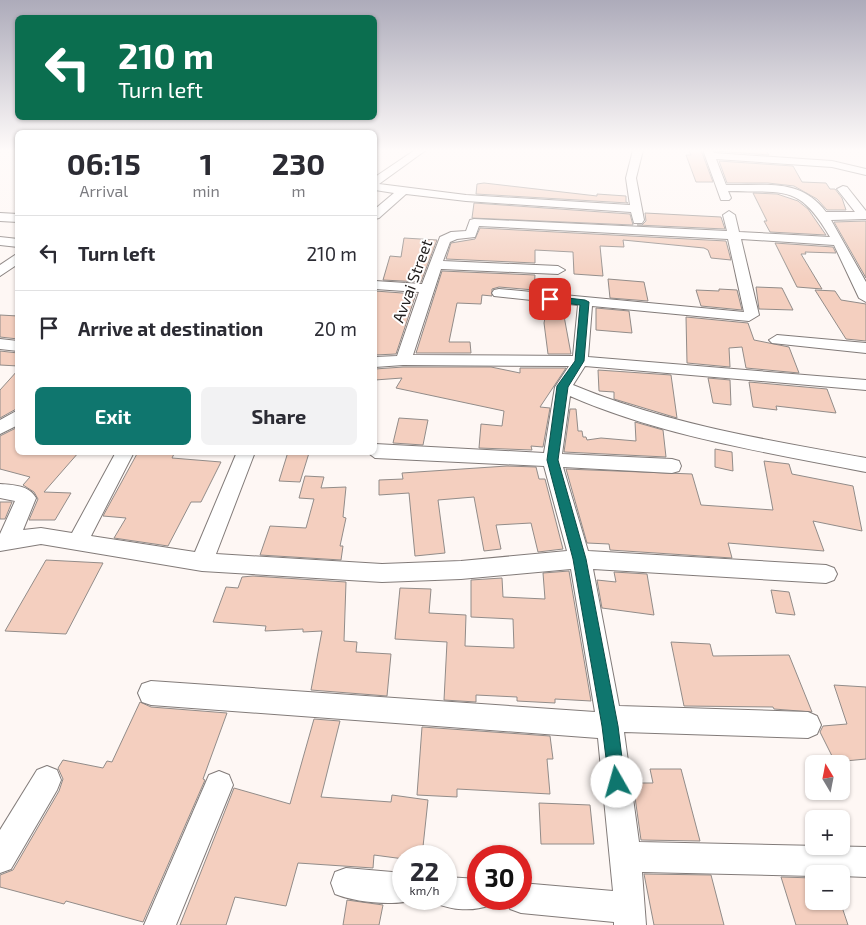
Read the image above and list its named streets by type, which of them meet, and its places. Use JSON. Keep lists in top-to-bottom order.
{
  "streets": {
    "street": ["Avvai Street"]
  },
  "north": "top",
  "page": {
    "turn": ["210 m", "Turn left"],
    "eta": [
      "06:15",
      "Arrival",
      "1",
      "min",
      "230",
      "m"
    ],
    "list": [
      {
        "name": "Turn left",
        "value": "210 m"
      },
      {
        "name": "Arrive at destination",
        "value": "20 m"
      }
    ],
    "buttons": ["Exit", "Share"],
    "map_buttons": ["+", "−"],
    "speed": "22 km/h",
    "limit": "30"
  }
}
